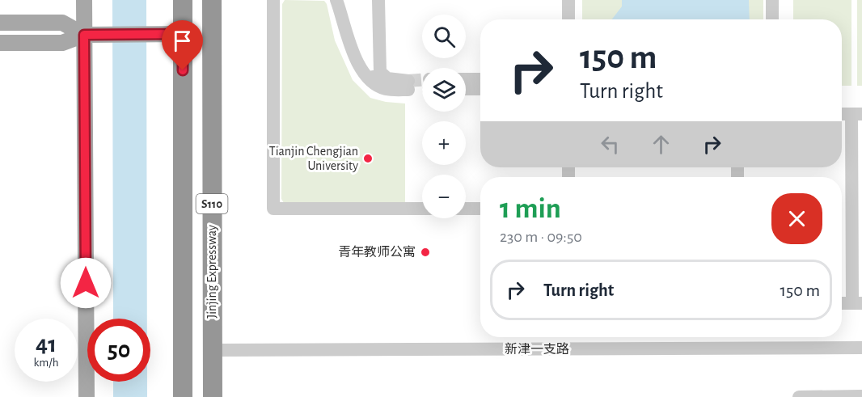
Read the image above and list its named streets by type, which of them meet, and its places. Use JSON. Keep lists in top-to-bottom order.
{
  "streets": {
    "highway": ["S110", "Jinjing Expressway"],
    "street": ["新津一支路"]
  },
  "crossings": [
    ["Jinjing Expressway", "新津一支路"]
  ],
  "places": ["Tianjin Chengjian University", "青年教师公寓"],
  "page": {
    "map_buttons": ["+", "−"],
    "turn": ["150 m", "Turn right"],
    "heading": ["1 min", "230 m · 09:50"],
    "list": [
      {
        "name": "Turn right",
        "value": "150 m"
      }
    ],
    "speed": "41 km/h",
    "limit": "50"
  }
}
